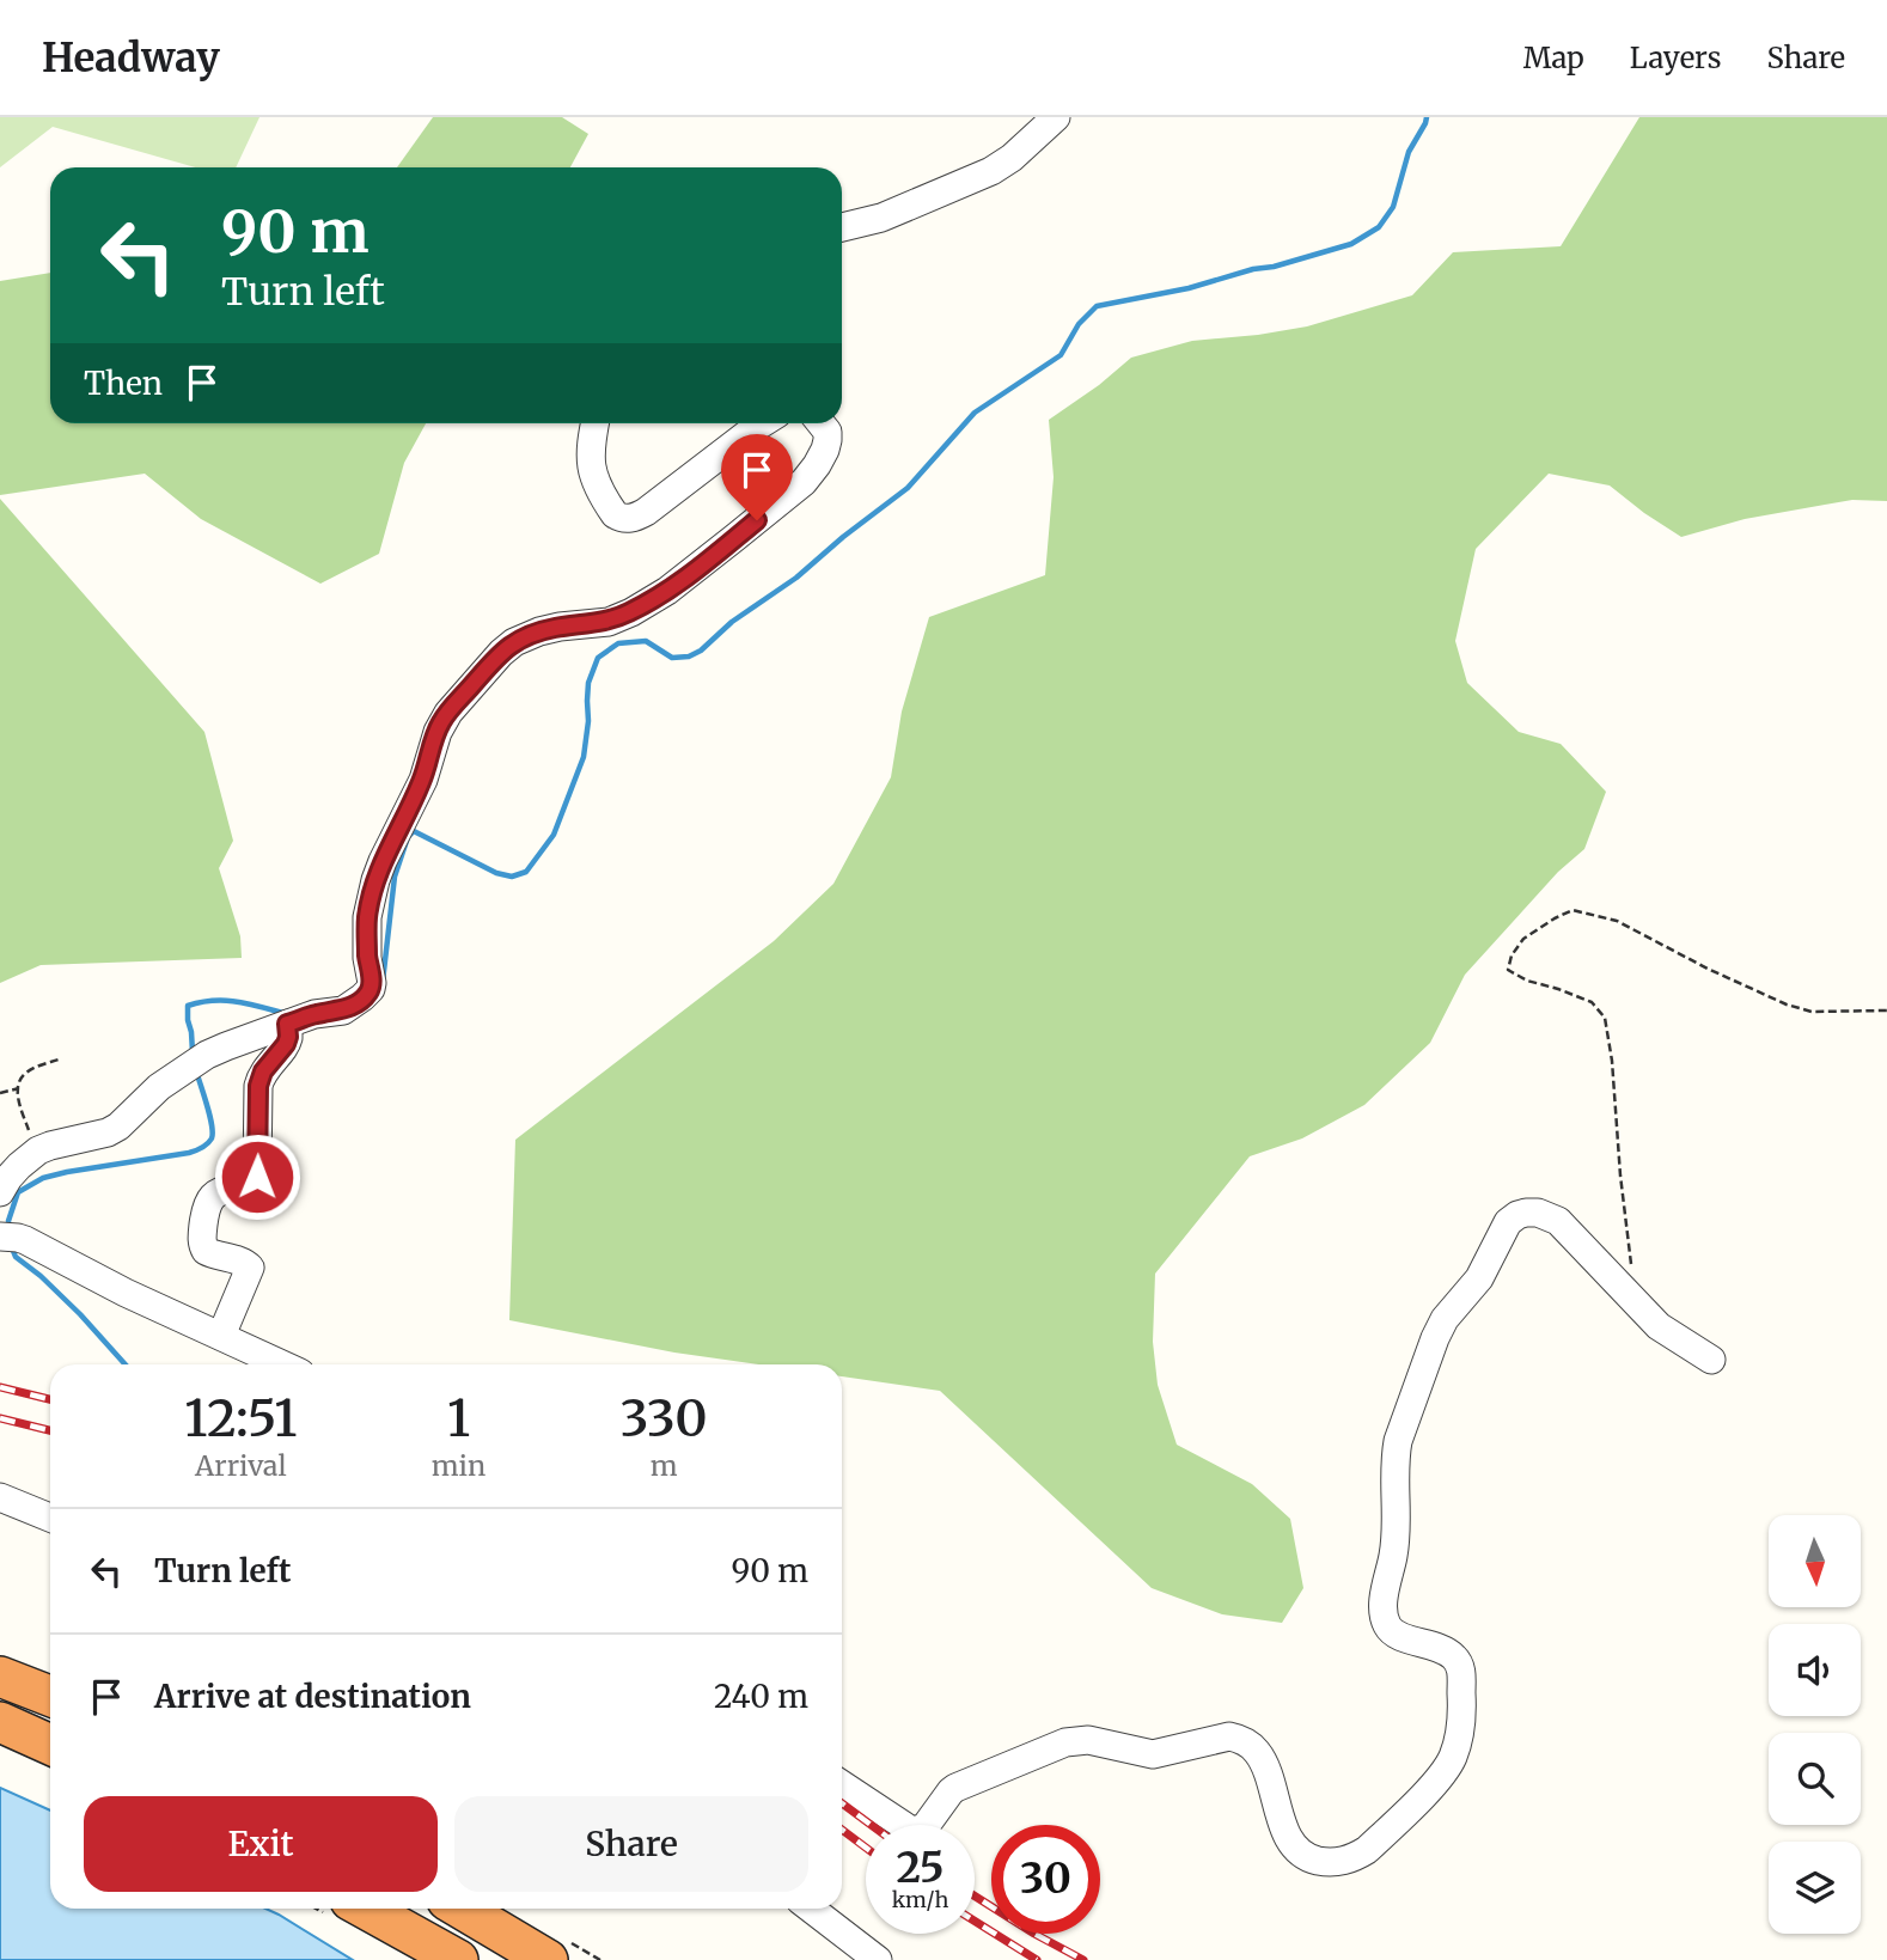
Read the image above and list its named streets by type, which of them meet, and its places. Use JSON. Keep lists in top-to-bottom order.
{
  "north": "bottom",
  "page": {
    "header": "Headway",
    "nav": ["Map", "Layers", "Share"],
    "turn": ["90 m", "Turn left"],
    "then": "Then",
    "eta": [
      "12:51",
      "Arrival",
      "1",
      "min",
      "330",
      "m"
    ],
    "list": [
      {
        "name": "Turn left",
        "value": "90 m"
      },
      {
        "name": "Arrive at destination",
        "value": "240 m"
      }
    ],
    "buttons": ["Exit", "Share"],
    "speed": "25 km/h",
    "limit": "30"
  }
}
